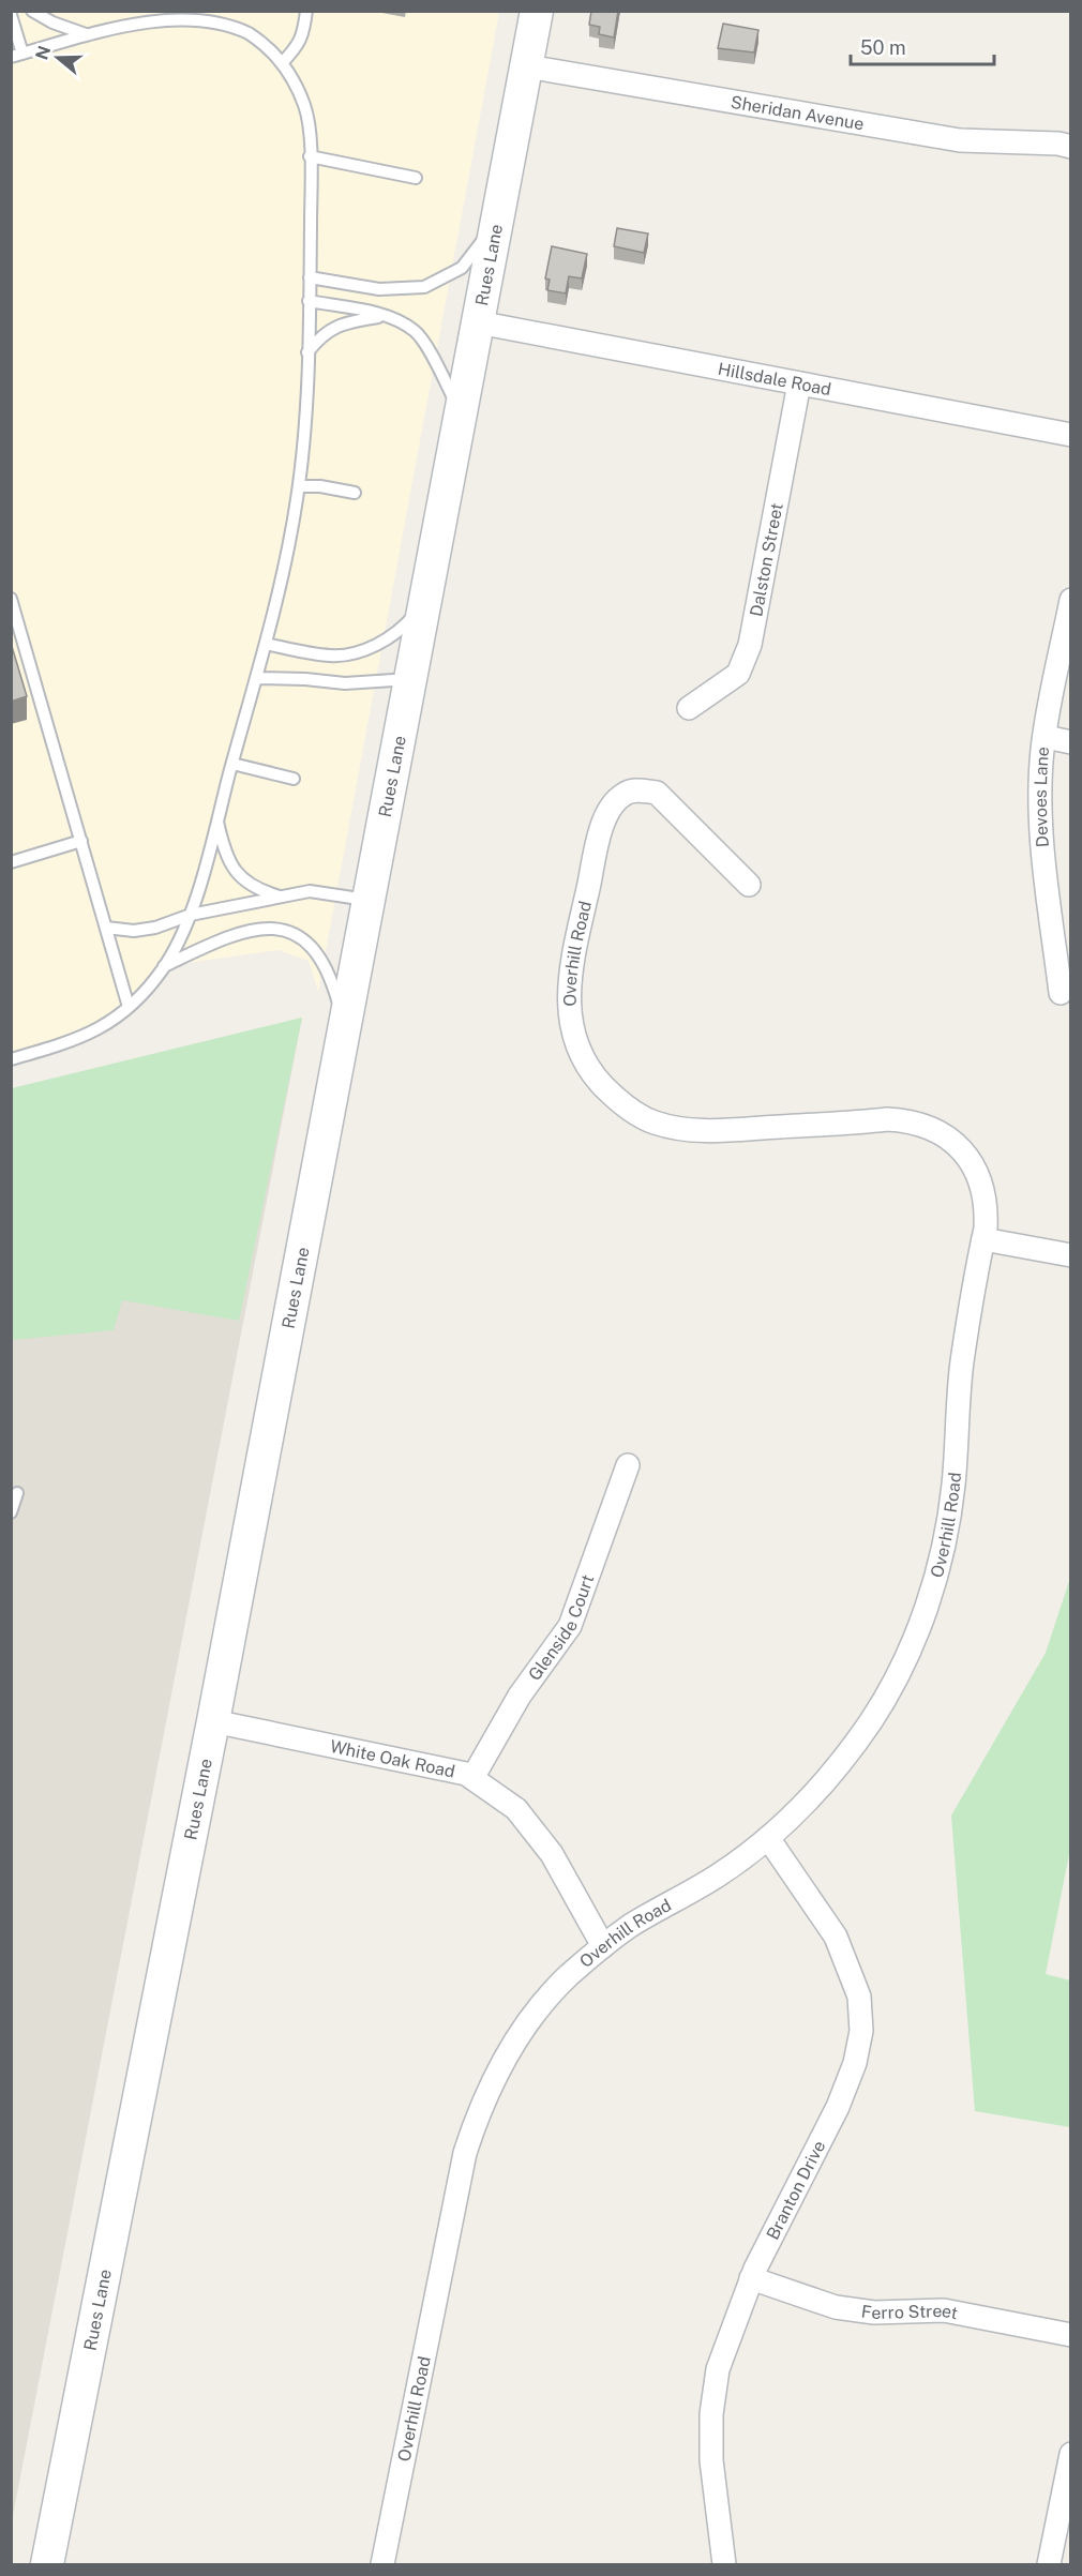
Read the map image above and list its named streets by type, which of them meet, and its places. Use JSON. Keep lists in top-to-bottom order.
{
  "streets": {
    "main road": ["Rues Lane"],
    "street": [
      "Sheridan Avenue",
      "Hillsdale Road",
      "Dalston Street",
      "Devoes Lane",
      "Overhill Road",
      "Glenside Court",
      "White Oak Road",
      "Branton Drive",
      "Ferro Street"
    ]
  },
  "crossings": [
    ["Sheridan Avenue", "Rues Lane"],
    ["Rues Lane", "Hillsdale Road"],
    ["Rues Lane", "White Oak Road"],
    ["Hillsdale Road", "Dalston Street"],
    ["Overhill Road", "White Oak Road"],
    ["Overhill Road", "Branton Drive"],
    ["Glenside Court", "White Oak Road"],
    ["Branton Drive", "Ferro Street"]
  ],
  "scale_bar": "50 m",
  "north": "left"
}
